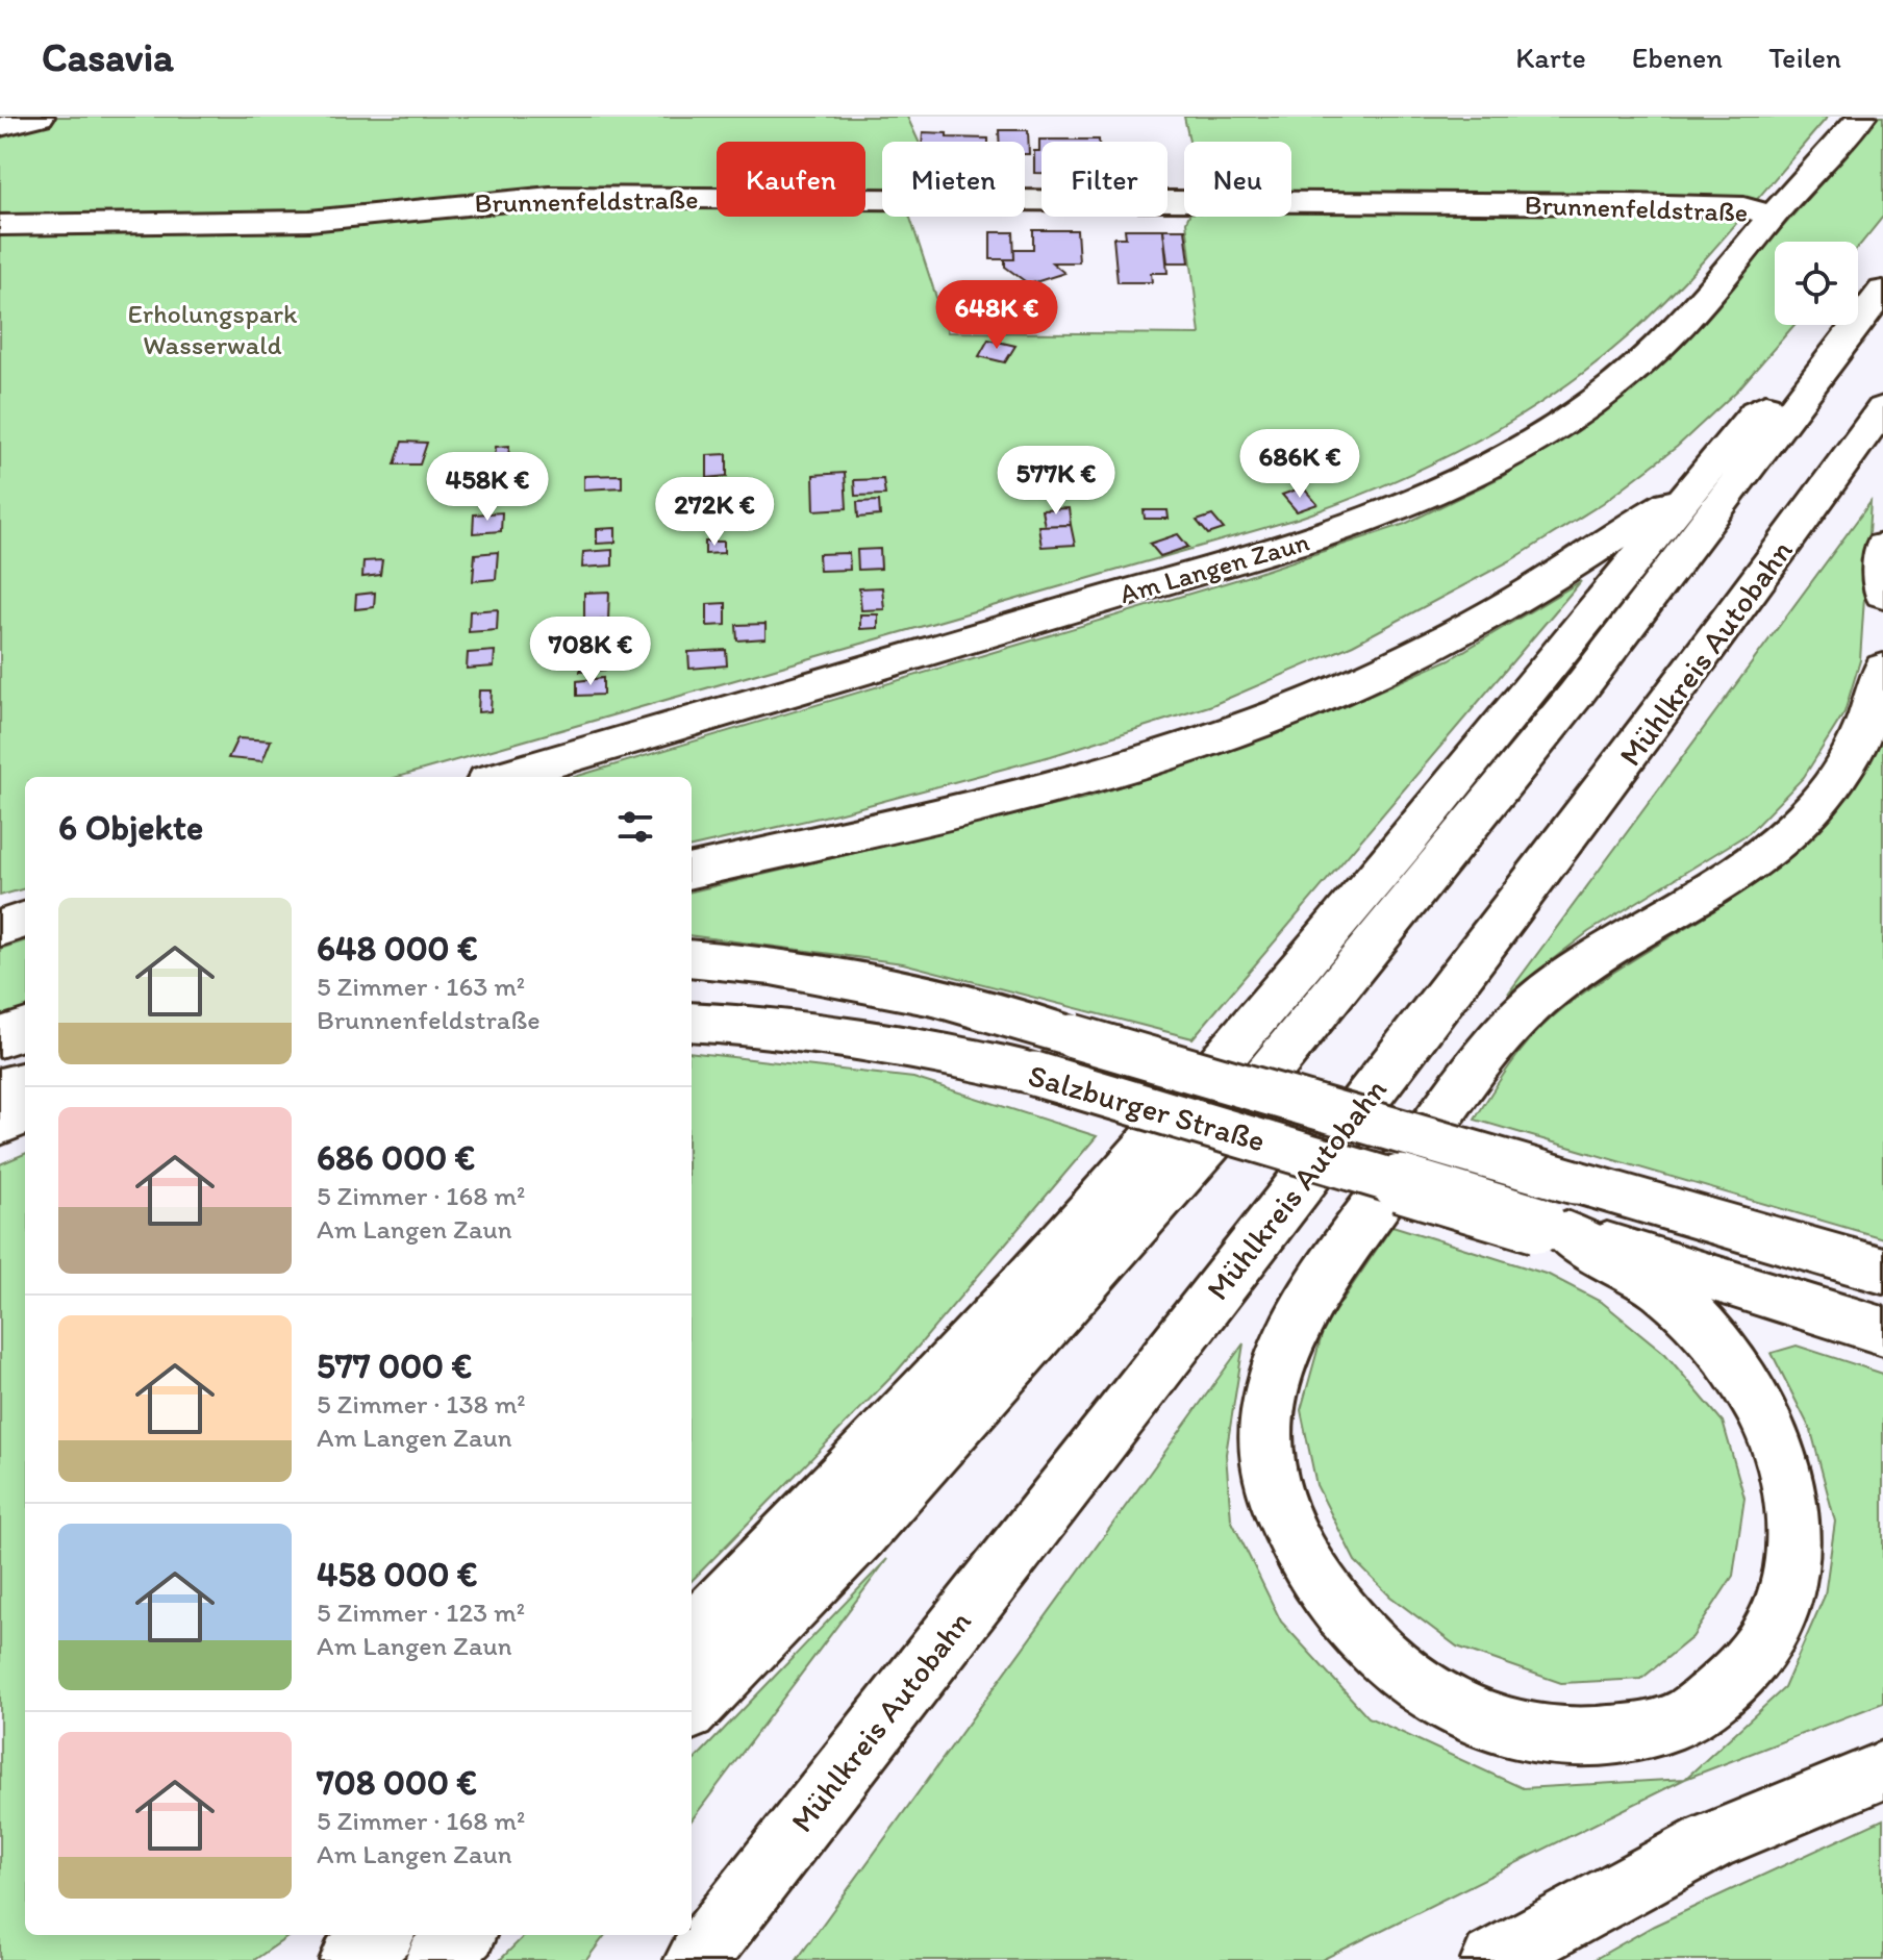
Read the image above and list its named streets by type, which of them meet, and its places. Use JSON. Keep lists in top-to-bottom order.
{
  "streets": {
    "main road": [
      "Brunnenfeldstraße",
      "Am Langen Zaun",
      "Mühlkreis Autobahn",
      "Salzburger Straße"
    ]
  },
  "crossings": [
    ["Brunnenfeldstraße", "Am Langen Zaun"]
  ],
  "parks": ["Erholungspark Wasserwald"],
  "page": {
    "header": "Casavia",
    "nav": ["Karte", "Ebenen", "Teilen"],
    "chip": [
      "Kaufen",
      "Mieten",
      "Filter",
      "Neu"
    ],
    "price": [
      "648K €",
      "686K €",
      "577K €",
      "458K €",
      "272K €",
      "708K €"
    ],
    "heading": "6 Objekte",
    "list": [
      {
        "name": "648 000 €",
        "note": "5 Zimmer · 163 m² · Brunnenfeldstraße"
      },
      {
        "name": "686 000 €",
        "note": "5 Zimmer · 168 m² · Am Langen Zaun"
      },
      {
        "name": "577 000 €",
        "note": "5 Zimmer · 138 m² · Am Langen Zaun"
      },
      {
        "name": "458 000 €",
        "note": "5 Zimmer · 123 m² · Am Langen Zaun"
      },
      {
        "name": "708 000 €",
        "note": "5 Zimmer · 168 m² · Am Langen Zaun"
      }
    ]
  }
}
